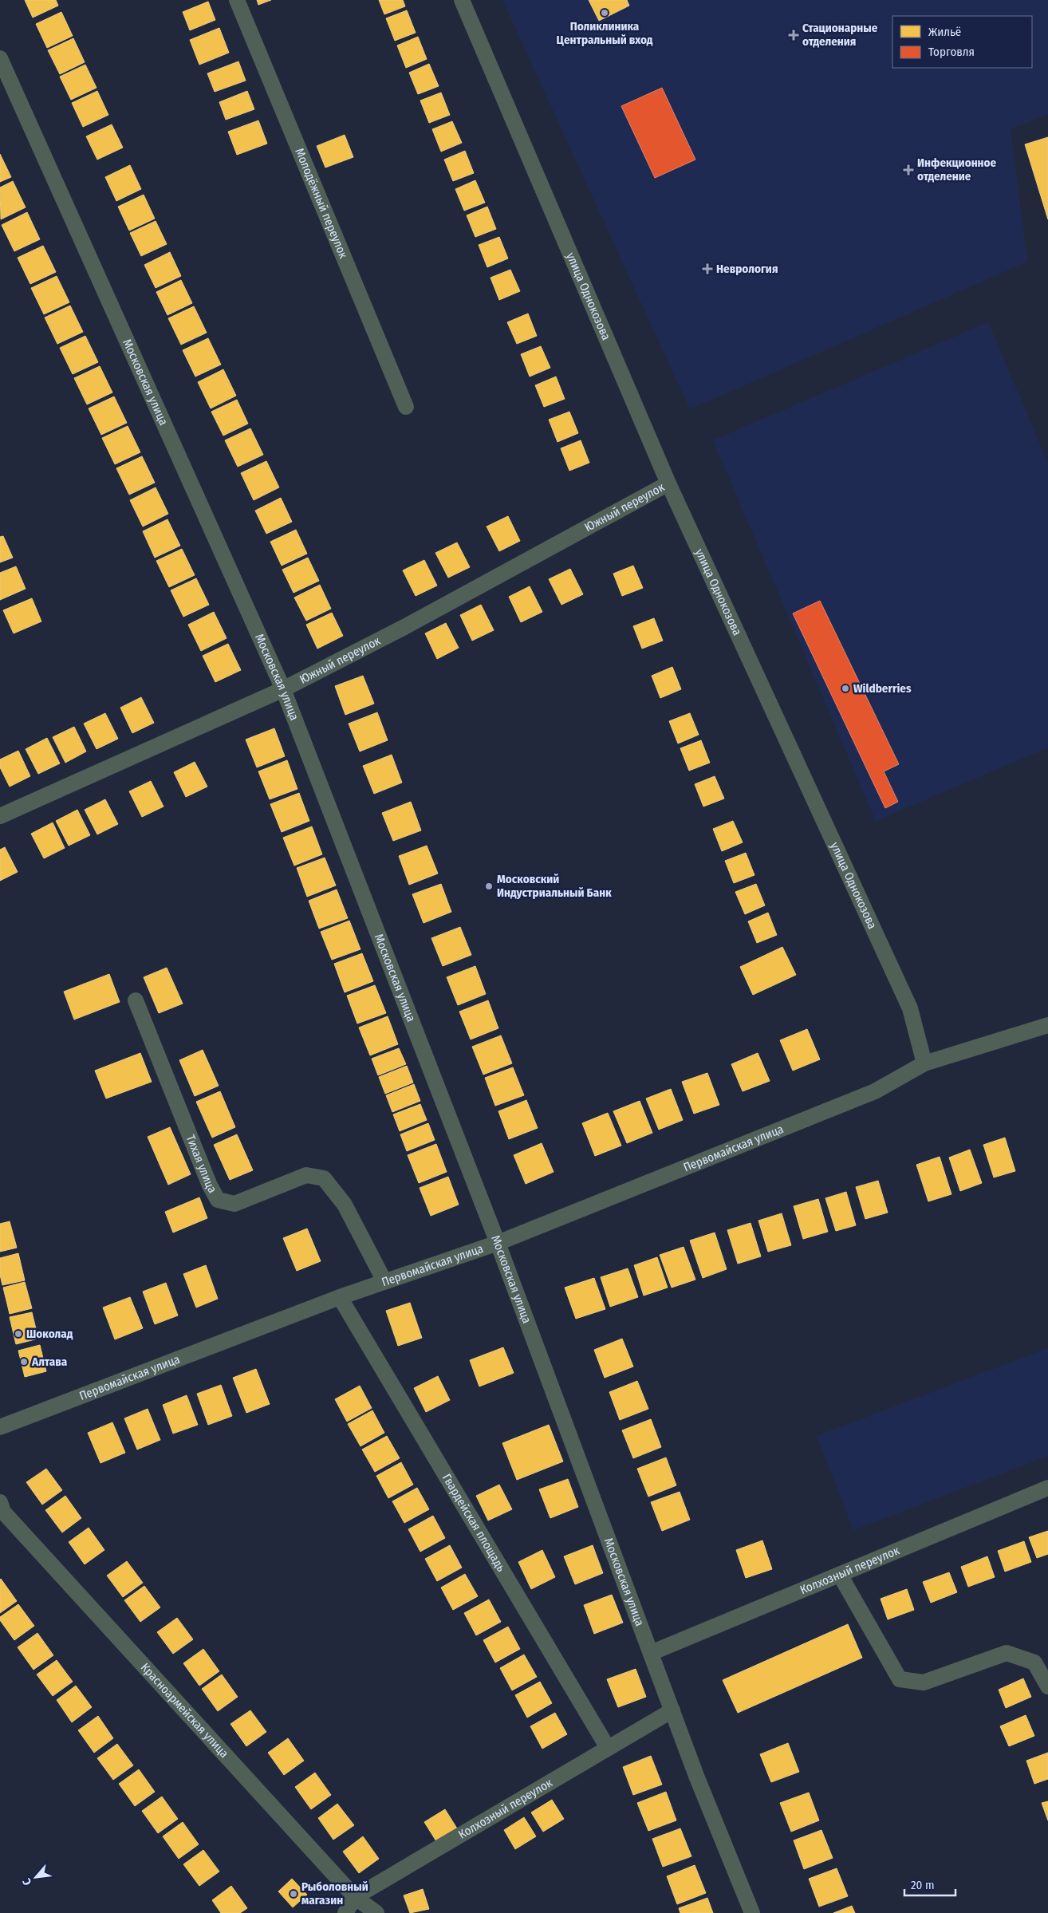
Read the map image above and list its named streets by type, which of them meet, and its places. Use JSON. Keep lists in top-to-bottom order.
{
  "streets": {
    "street": [
      "Молодёжный переулок",
      "улица Однокозова",
      "Московская улица",
      "Южный переулок",
      "Первомайская улица",
      "Тихая улица",
      "Гвардейская площадь",
      "Колхозный переулок",
      "Красноармейская улица"
    ]
  },
  "crossings": [
    ["улица Однокозова", "Южный переулок"],
    ["улица Однокозова", "Первомайская улица"],
    ["Московская улица", "Южный переулок"],
    ["Московская улица", "Первомайская улица"],
    ["Московская улица", "Колхозный переулок"],
    ["Первомайская улица", "Тихая улица"],
    ["Первомайская улица", "Гвардейская площадь"],
    ["Гвардейская площадь", "Колхозный переулок"],
    ["Колхозный переулок", "Красноармейская улица"]
  ],
  "places": {
    "other": [
      "Поликлиника Центральный вход",
      "Wildberries",
      "Московский Индустриальный Банк",
      "Шоколад",
      "Алтава",
      "Рыболовный магазин"
    ],
    "health": ["Стационарные отделения", "Инфекционное отделение", "Неврология"]
  },
  "legend": ["Жильё", "Торговля"],
  "scale_bar": "20 m",
  "north": "bottom left"
}
